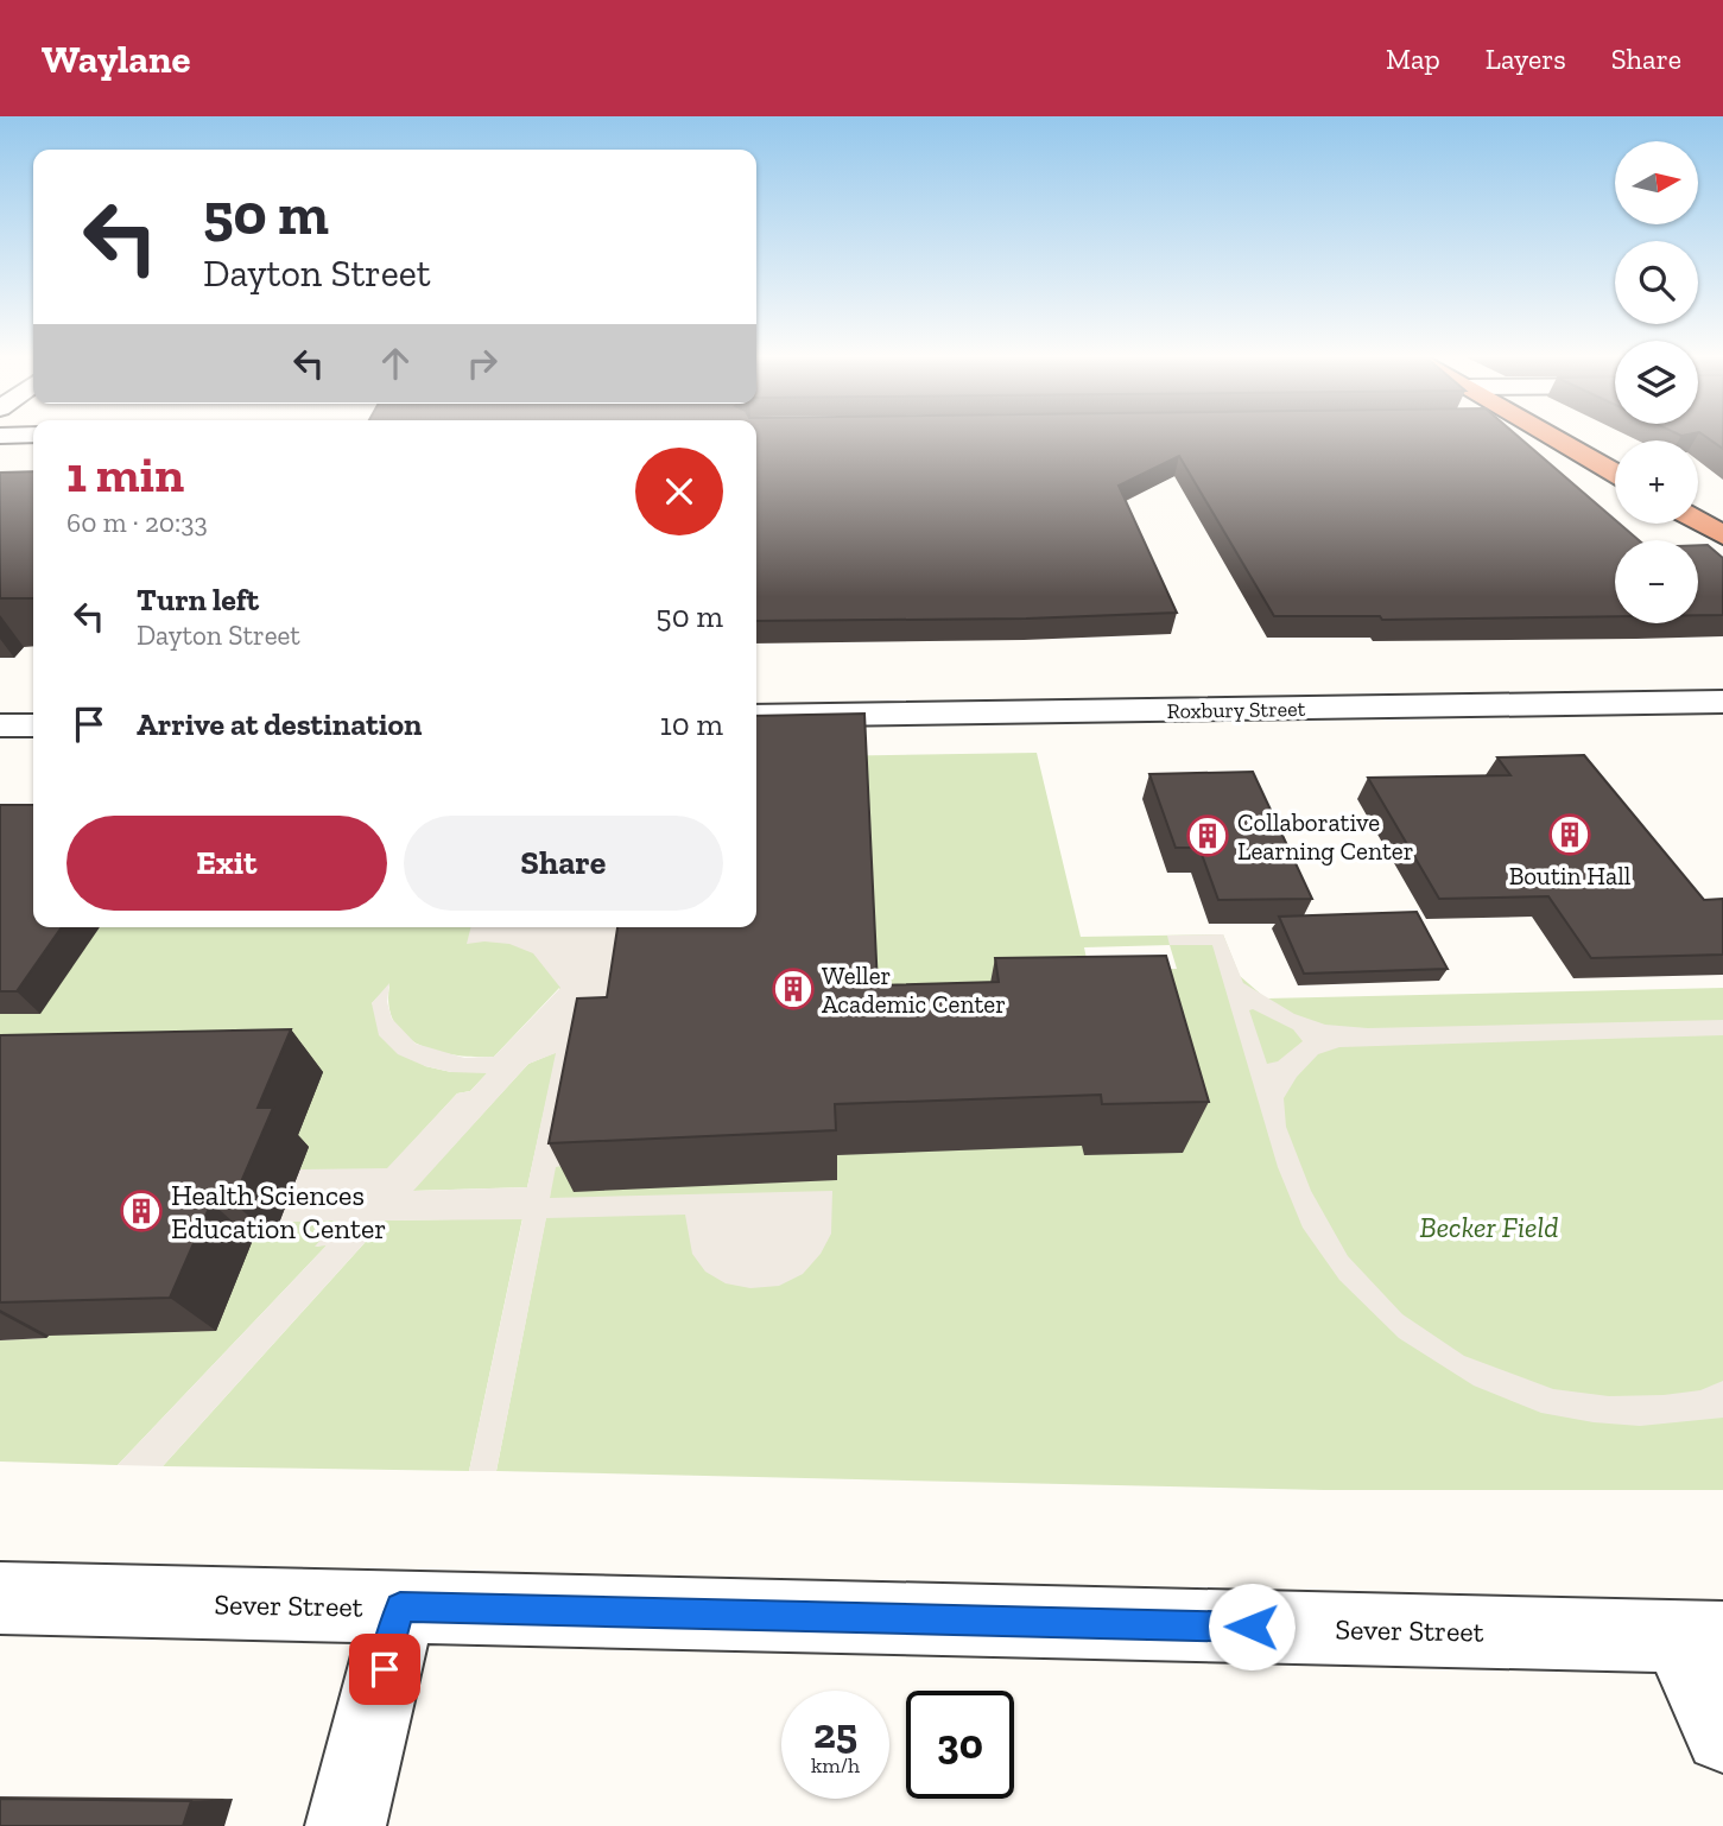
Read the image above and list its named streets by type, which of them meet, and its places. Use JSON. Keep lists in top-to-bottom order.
{
  "streets": {
    "street": ["Roxbury Street", "Sever Street"]
  },
  "parks": ["Becker Field"],
  "places": {
    "building": [
      "Boutin Hall",
      "Collaborative Learning Center",
      "Weller Academic Center",
      "Health Sciences Education Center"
    ]
  },
  "north": "right",
  "page": {
    "header": "Waylane",
    "nav": ["Map", "Layers", "Share"],
    "map_buttons": ["+", "−"],
    "turn": ["50 m", "Dayton Street"],
    "heading": ["1 min", "60 m · 20:33"],
    "list": [
      {
        "name": "Turn left",
        "note": "Dayton Street",
        "value": "50 m"
      },
      {
        "name": "Arrive at destination",
        "value": "10 m"
      }
    ],
    "buttons": ["Exit", "Share"],
    "speed": "25 km/h",
    "limit": "30"
  }
}
